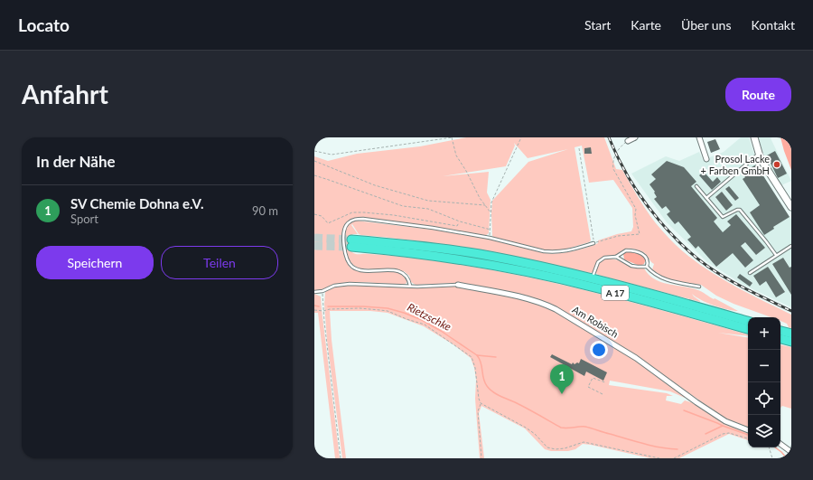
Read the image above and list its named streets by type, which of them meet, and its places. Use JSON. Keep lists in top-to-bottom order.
{
  "streets": {
    "highway": ["A 17"],
    "street": ["Am Robisch"]
  },
  "water": ["Rietzschke"],
  "places": ["Prosol Lacke + Farben GmbH"],
  "page": {
    "header": "Locato",
    "nav": [
      "Start",
      "Karte",
      "Über uns",
      "Kontakt"
    ],
    "buttons": [
      "Route",
      ["Speichern", "Teilen"]
    ],
    "title": "Anfahrt",
    "heading": "In der Nähe",
    "list": [
      {
        "mark": "1",
        "name": "SV Chemie Dohna e.V.",
        "note": "Sport",
        "value": "90 m"
      }
    ],
    "map_buttons": ["+", "−"],
    "pins": "1"
  }
}
